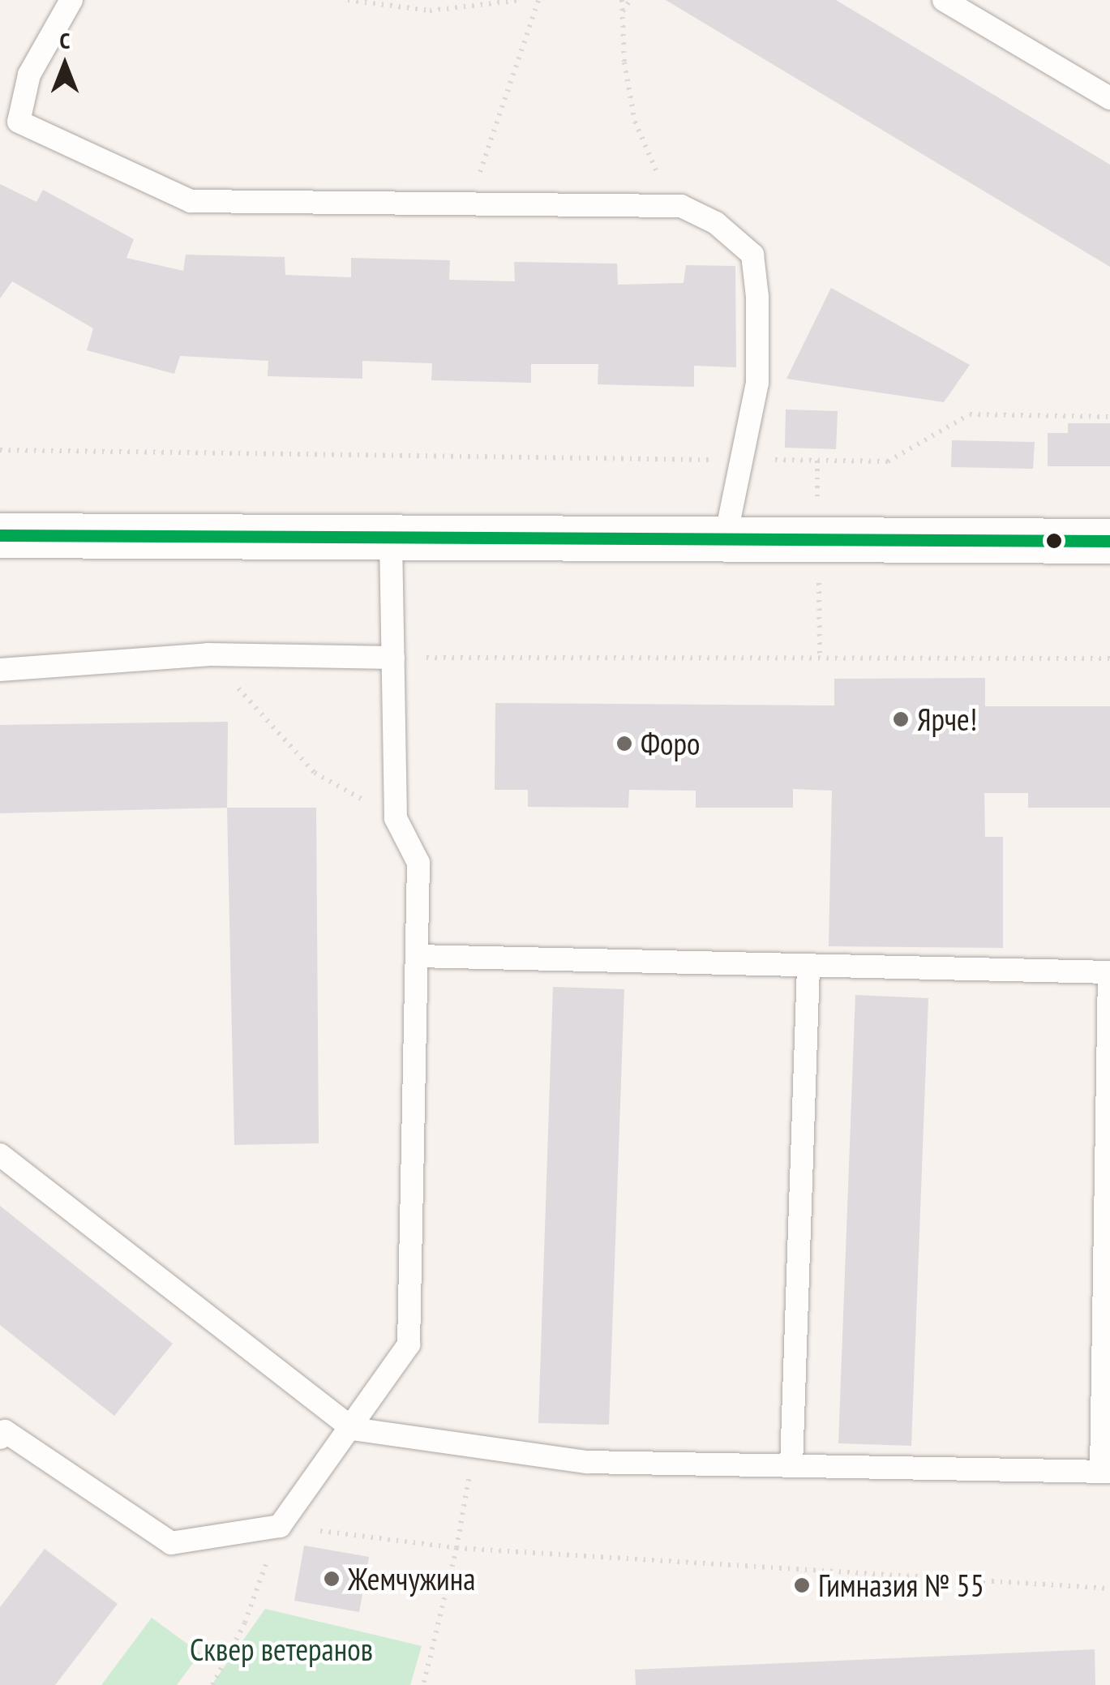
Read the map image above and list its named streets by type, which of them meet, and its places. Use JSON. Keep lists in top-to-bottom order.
{
  "parks": ["Сквер ветеранов"],
  "places": [
    "Ярче!",
    "Форо",
    "Жемчужина",
    "Гимназия № 55"
  ],
  "north": "top"
}
